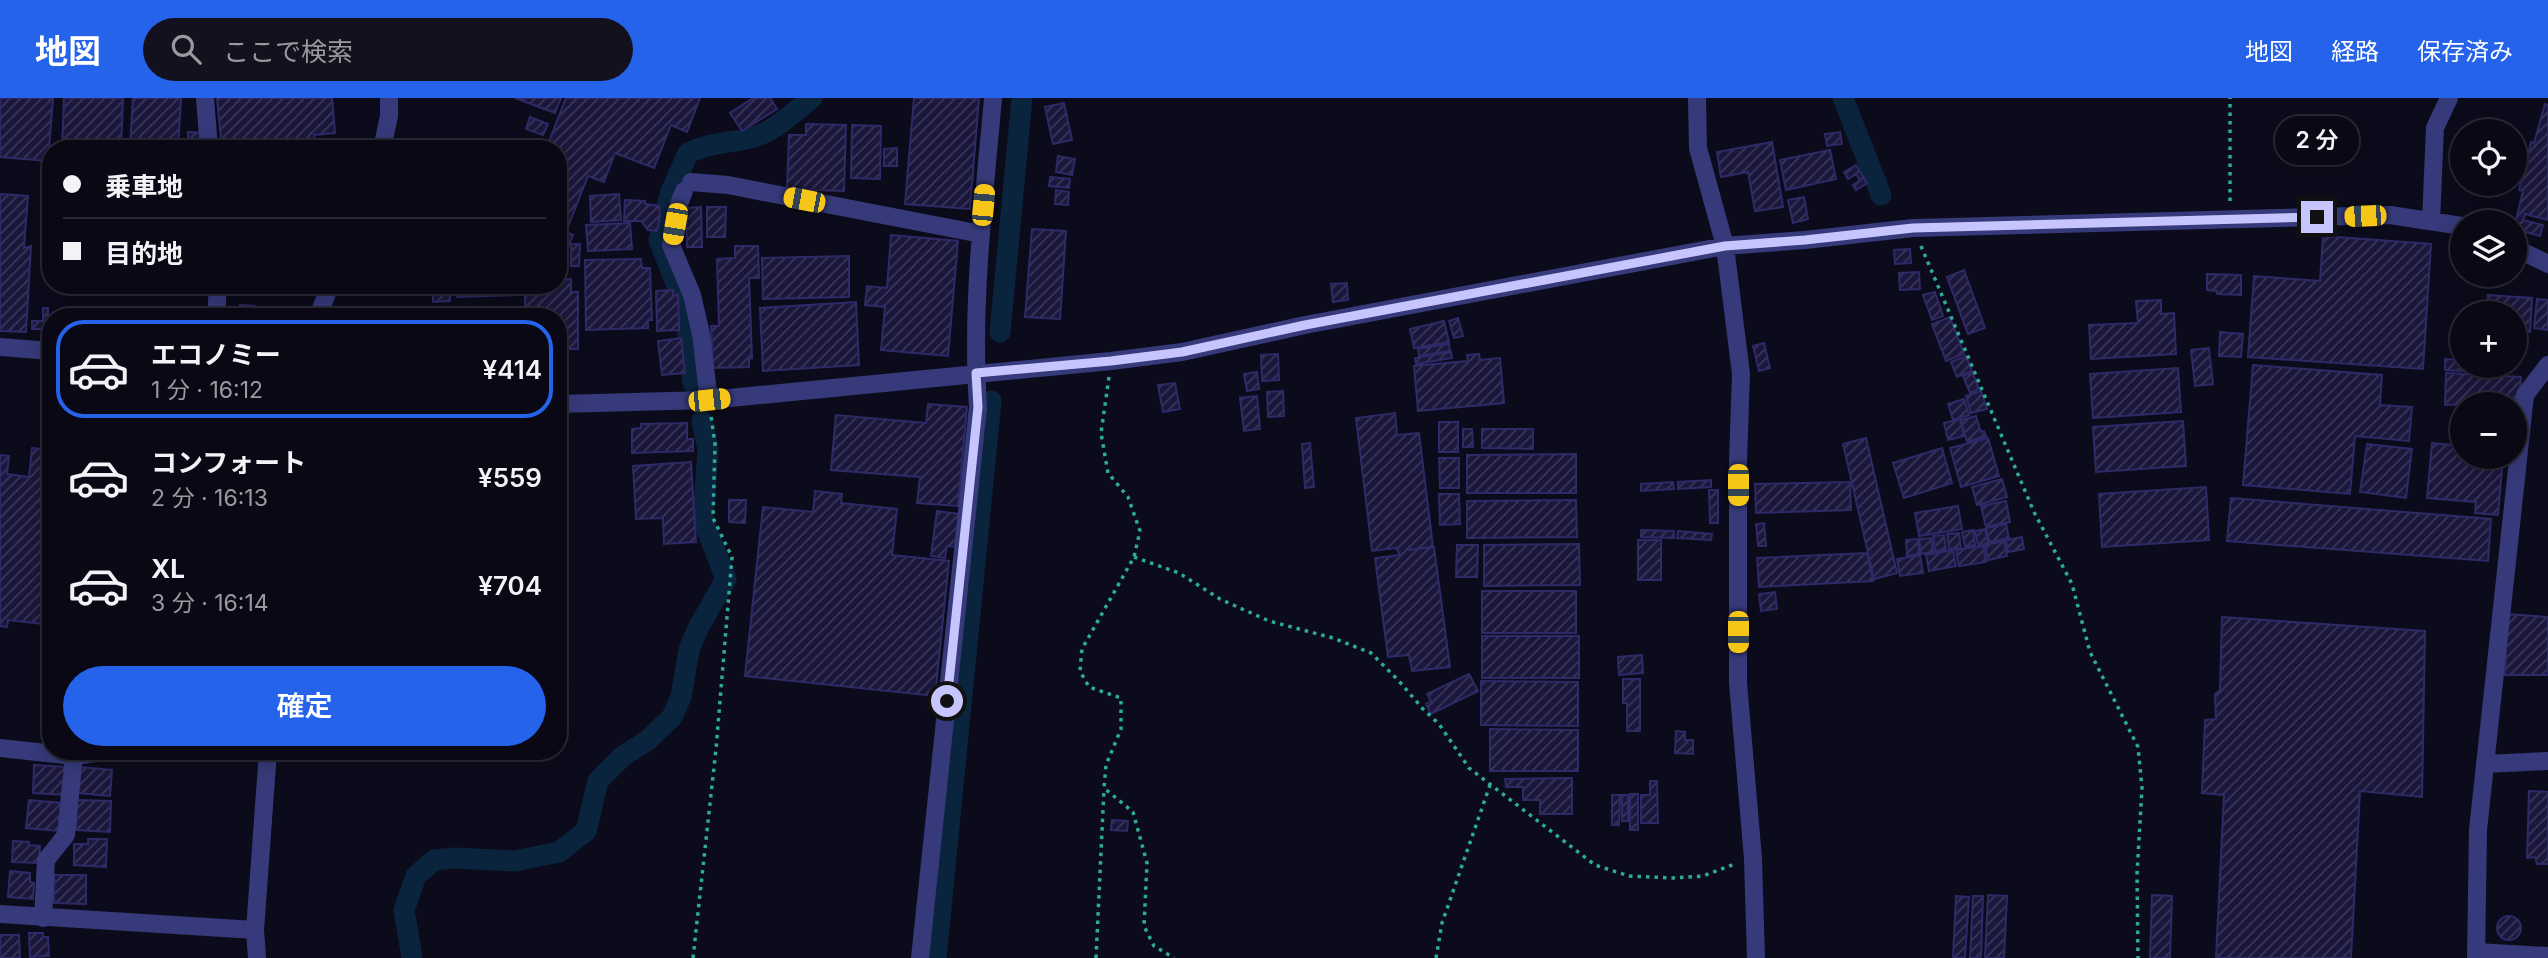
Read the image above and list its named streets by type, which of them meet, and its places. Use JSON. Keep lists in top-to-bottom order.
{
  "page": {
    "header": "地図",
    "search": "ここで検索",
    "nav": ["地図", "経路", "保存済み"],
    "bubble": "2 分",
    "map_buttons": ["+", "−"],
    "banner": ["乗車地", "目的地"],
    "list": [
      {
        "name": "エコノミー",
        "note": "1 分 · 16:12",
        "value": "¥414"
      },
      {
        "name": "コンフォート",
        "note": "2 分 · 16:13",
        "value": "¥559"
      },
      {
        "name": "XL",
        "note": "3 分 · 16:14",
        "value": "¥704"
      }
    ],
    "buttons": "確定"
  }
}
